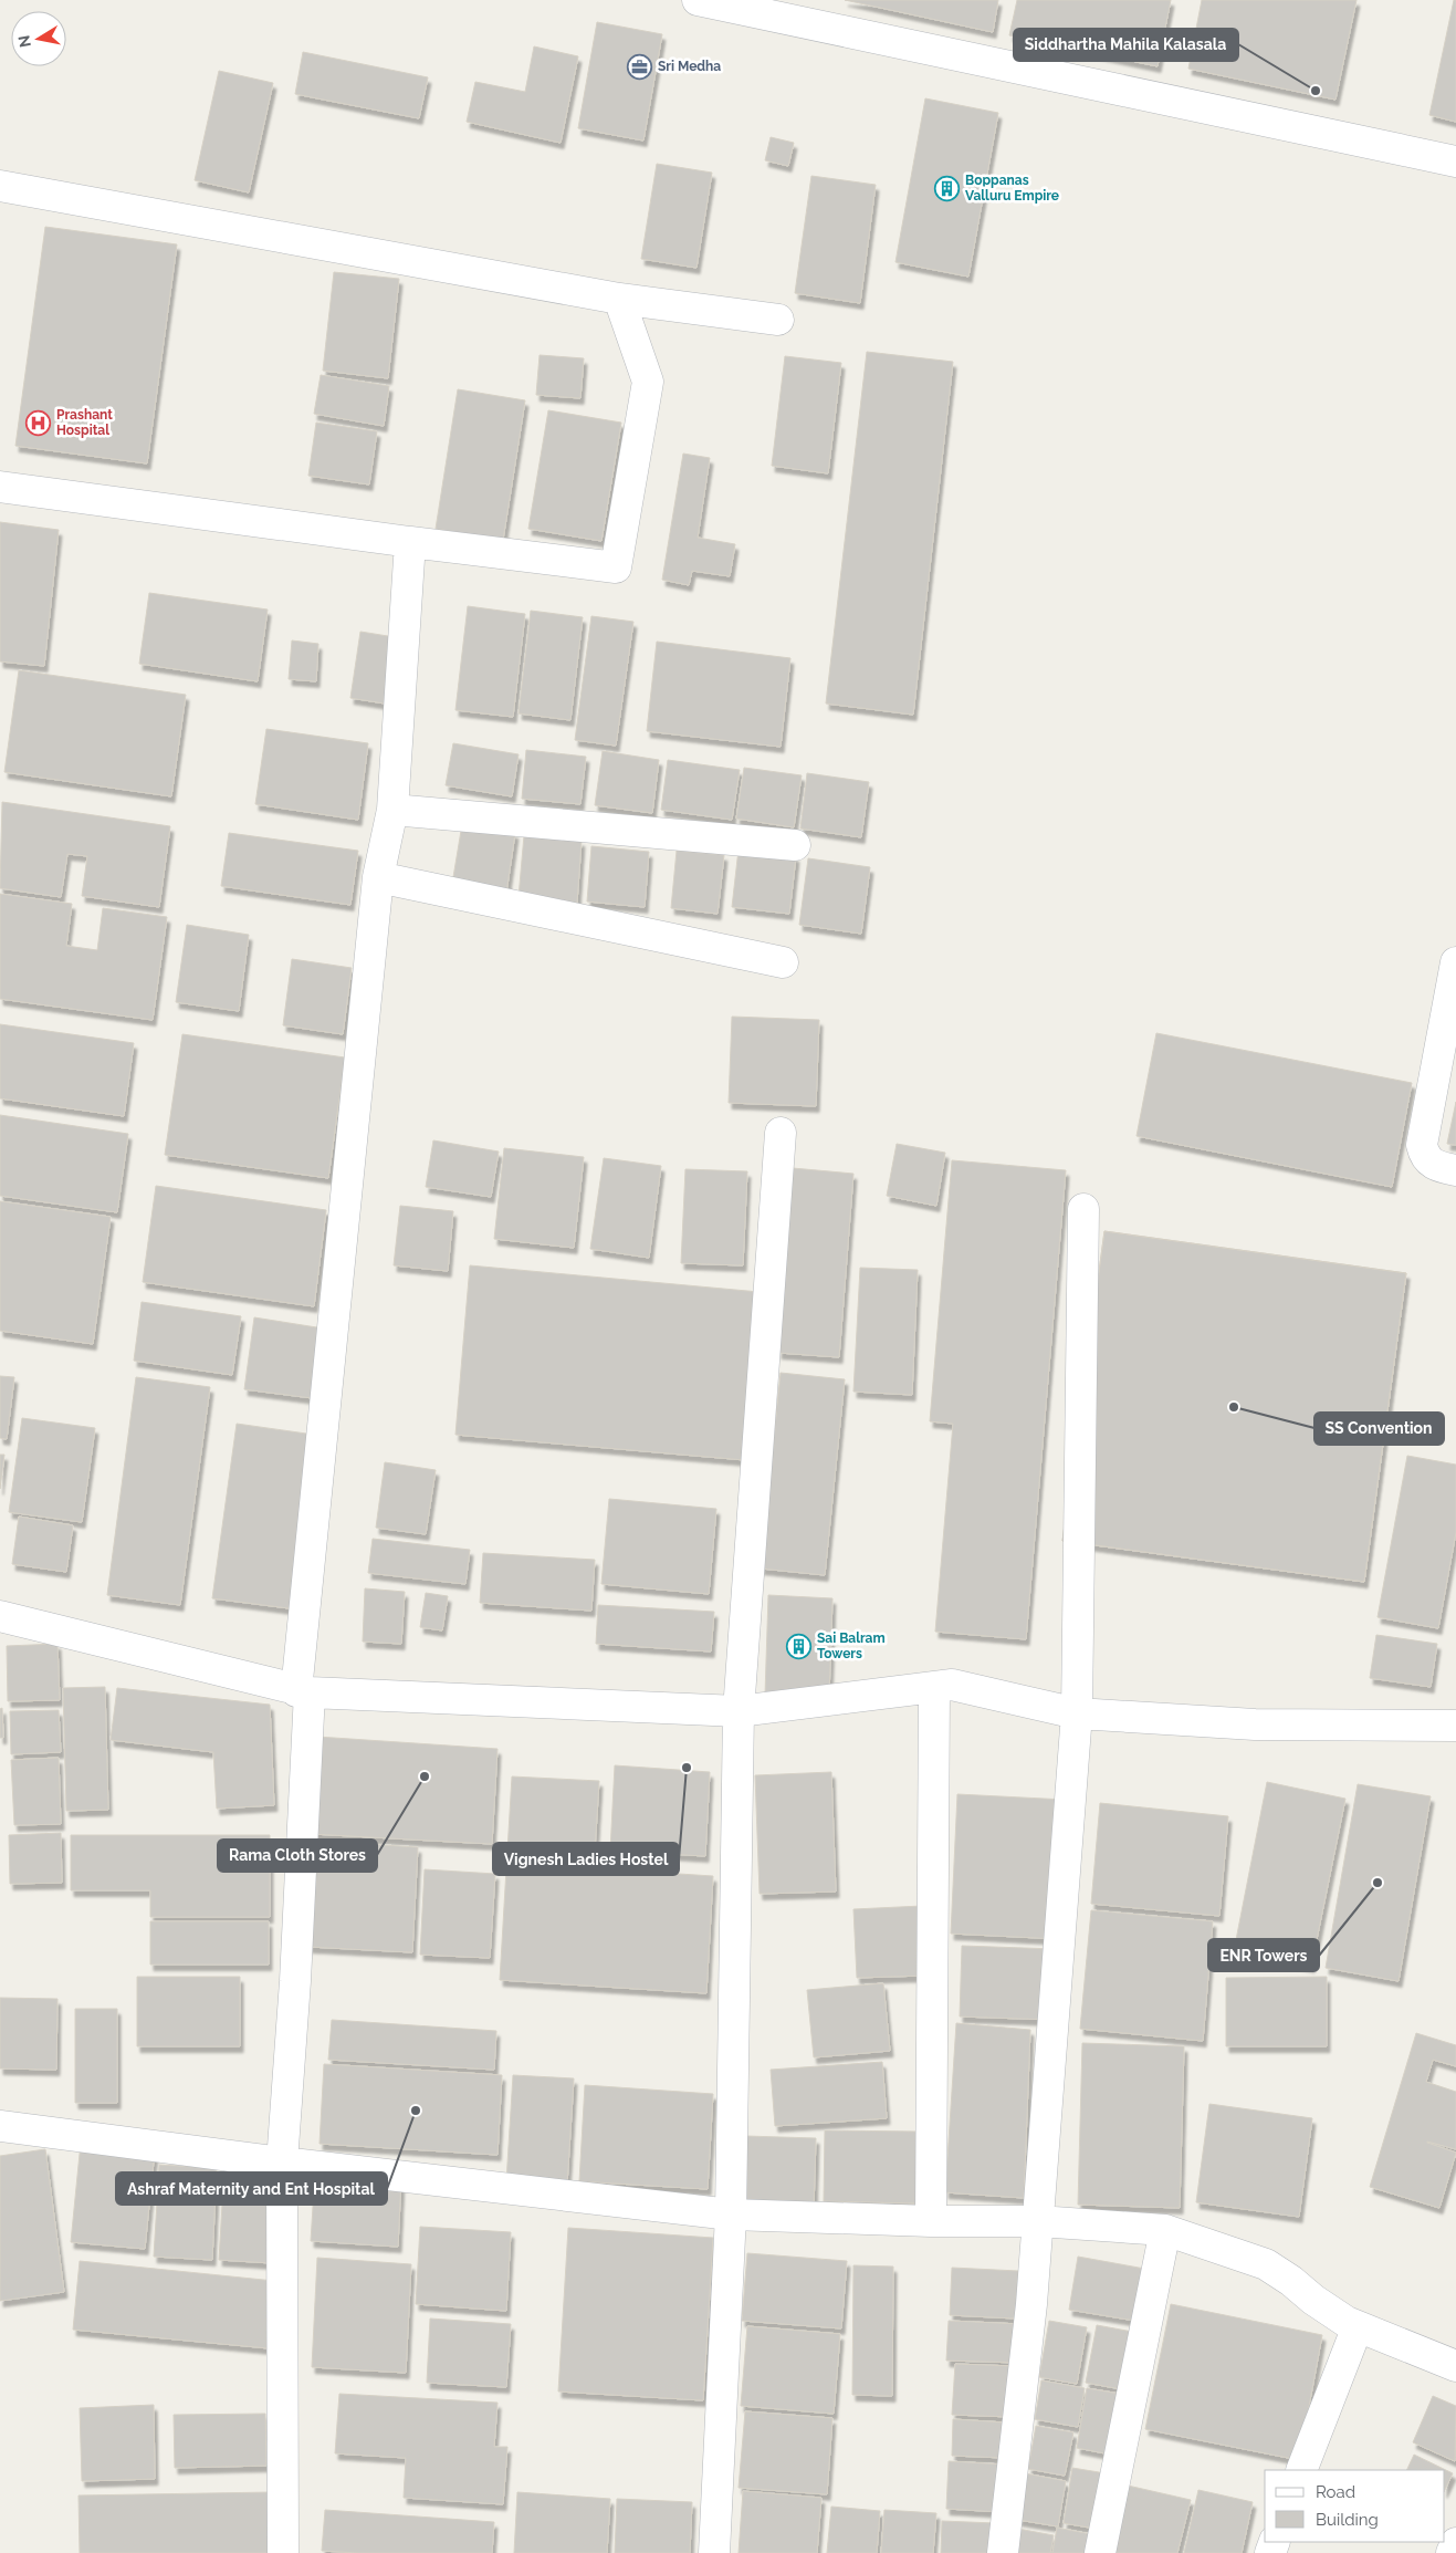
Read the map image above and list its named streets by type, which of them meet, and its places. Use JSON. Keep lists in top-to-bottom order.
{
  "places": {
    "office": ["Sri Medha"],
    "other": [
      "Siddhartha Mahila Kalasala",
      "SS Convention",
      "Vignesh Ladies Hostel",
      "Rama Cloth Stores",
      "ENR Towers",
      "Ashraf Maternity and Ent Hospital"
    ],
    "building": ["Boppanas Valluru Empire", "Sai Balram Towers"],
    "hospital": ["Prashant Hospital"]
  },
  "legend": ["Road", "Building"],
  "north": "left"
}
